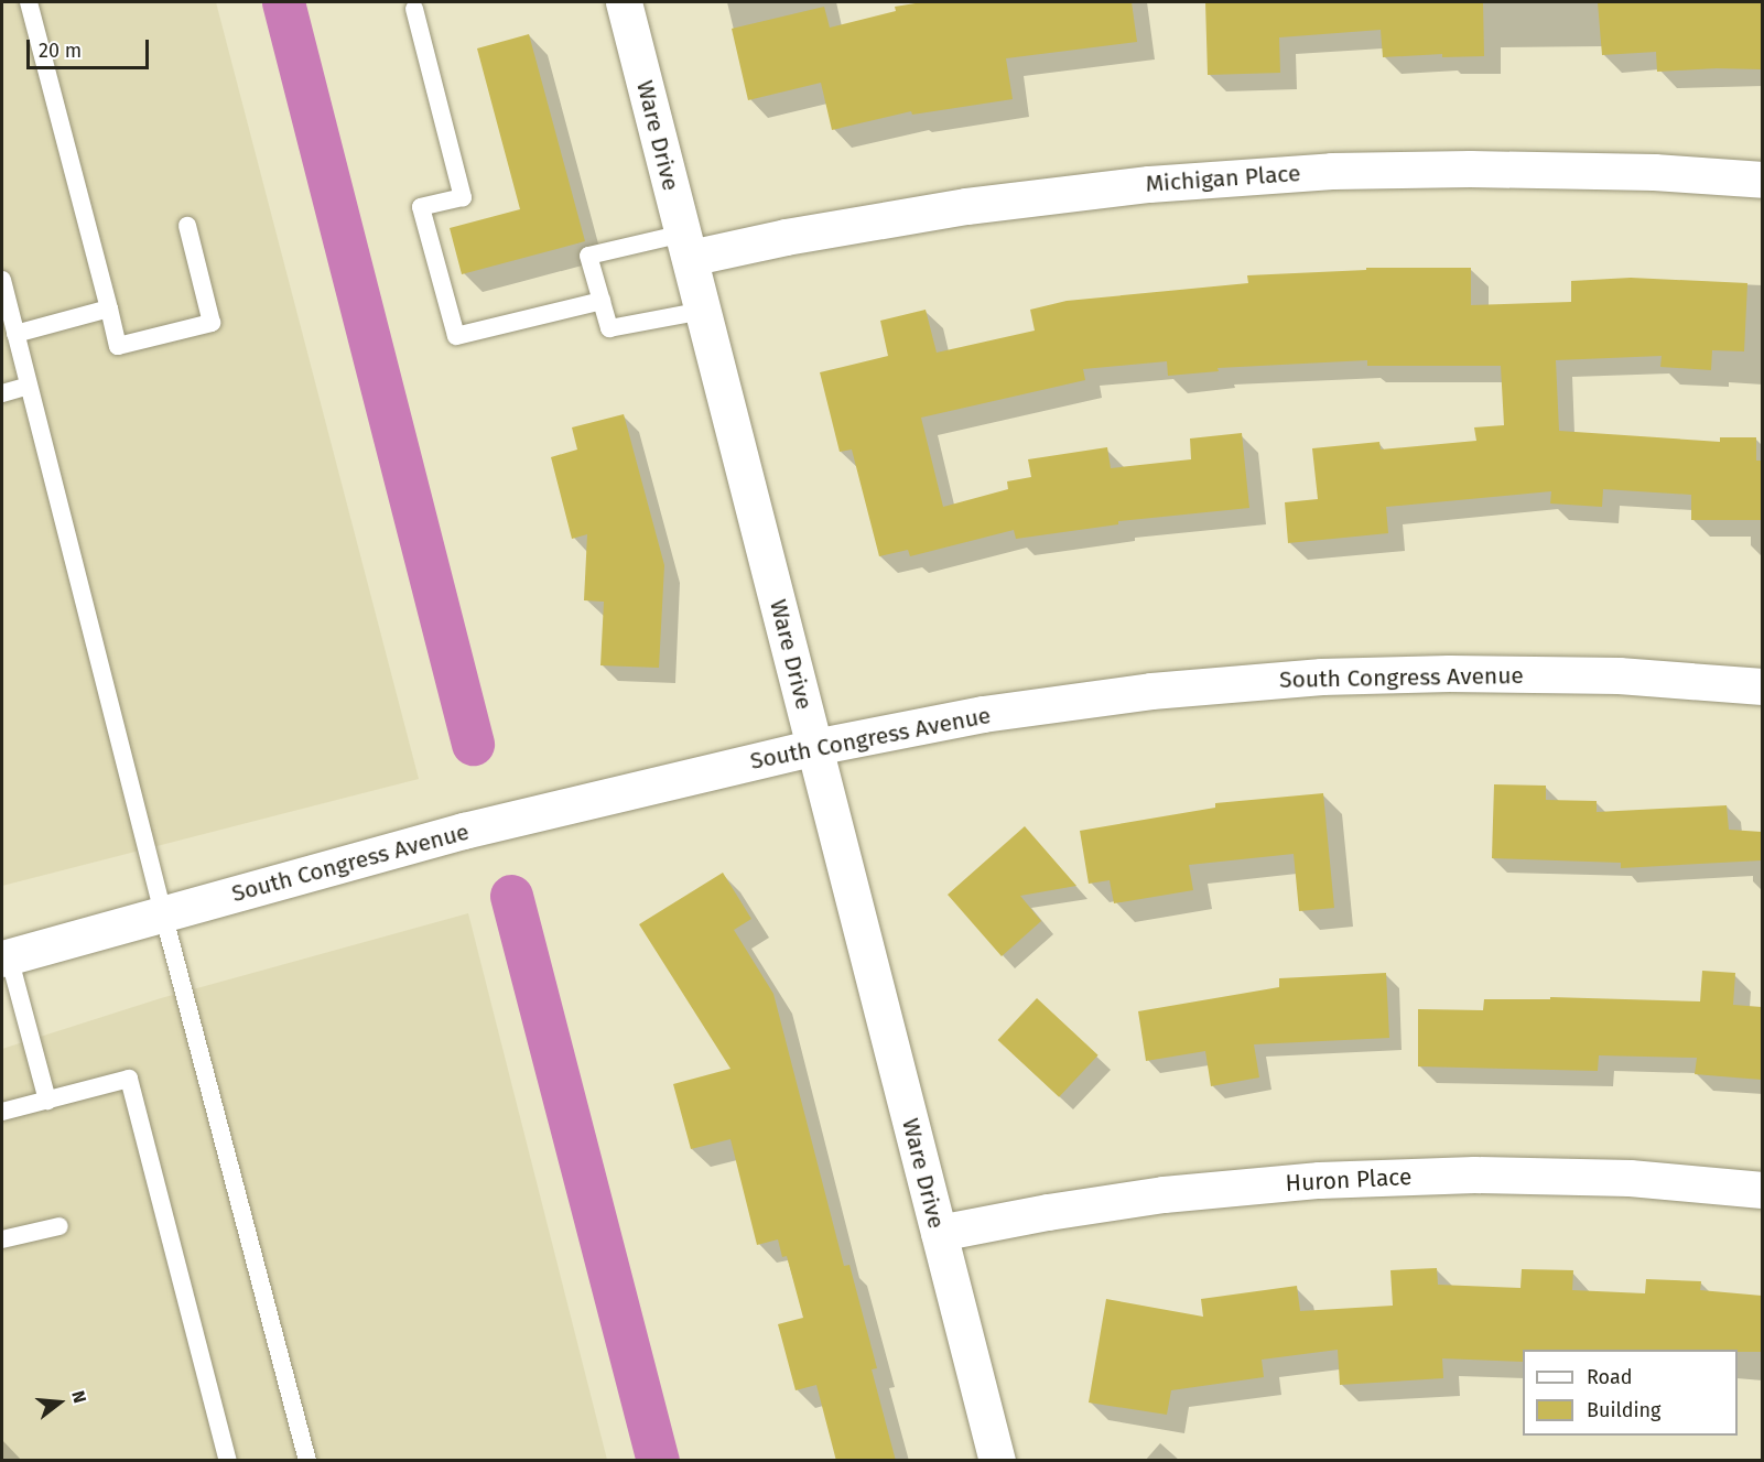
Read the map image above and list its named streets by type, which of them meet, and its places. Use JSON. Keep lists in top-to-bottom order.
{
  "streets": {
    "street": [
      "Ware Drive",
      "Michigan Place",
      "South Congress Avenue",
      "Huron Place"
    ]
  },
  "crossings": [
    ["Ware Drive", "Michigan Place"],
    ["Ware Drive", "South Congress Avenue"],
    ["Ware Drive", "Huron Place"]
  ],
  "legend": ["Road", "Building"],
  "scale_bar": "20 m",
  "north": "right"
}
